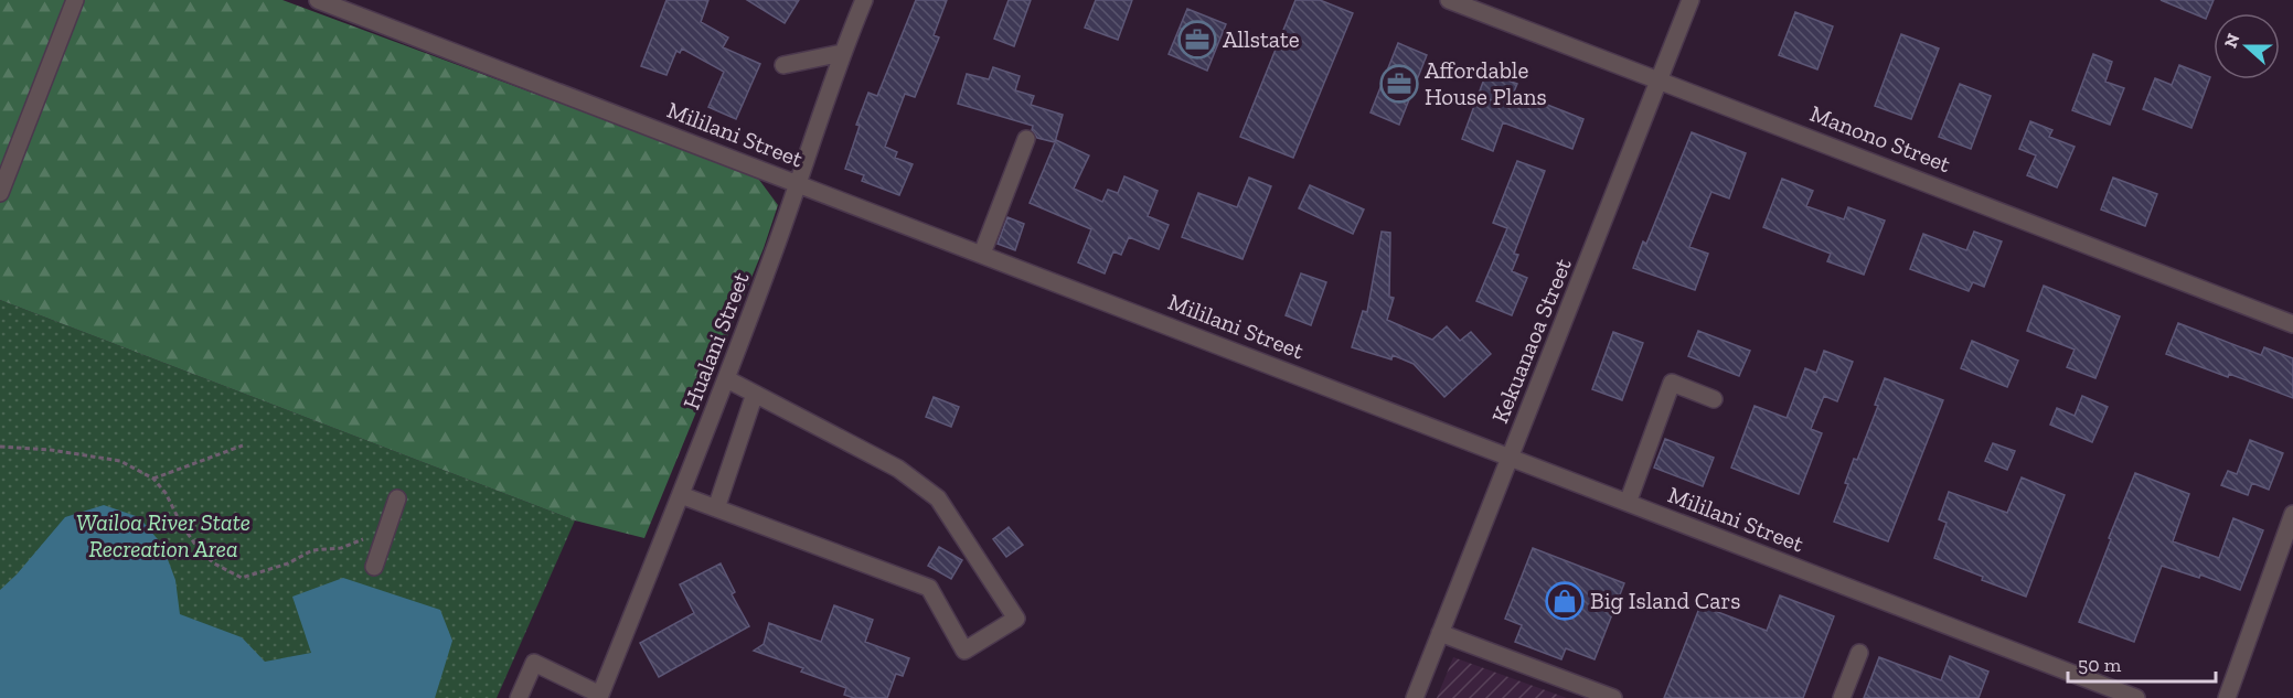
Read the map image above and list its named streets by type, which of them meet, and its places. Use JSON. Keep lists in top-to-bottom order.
{
  "streets": {
    "street": [
      "Mililani Street",
      "Manono Street",
      "Hualani Street",
      "Kekuanaoa Street"
    ]
  },
  "crossings": [
    ["Mililani Street", "Hualani Street"],
    ["Mililani Street", "Kekuanaoa Street"],
    ["Manono Street", "Kekuanaoa Street"]
  ],
  "parks": ["Wailoa River State Recreation Area"],
  "places": {
    "office": ["Allstate", "Affordable House Plans"],
    "shop": ["Big Island Cars"]
  },
  "scale_bar": "50 m",
  "north": "left"
}
